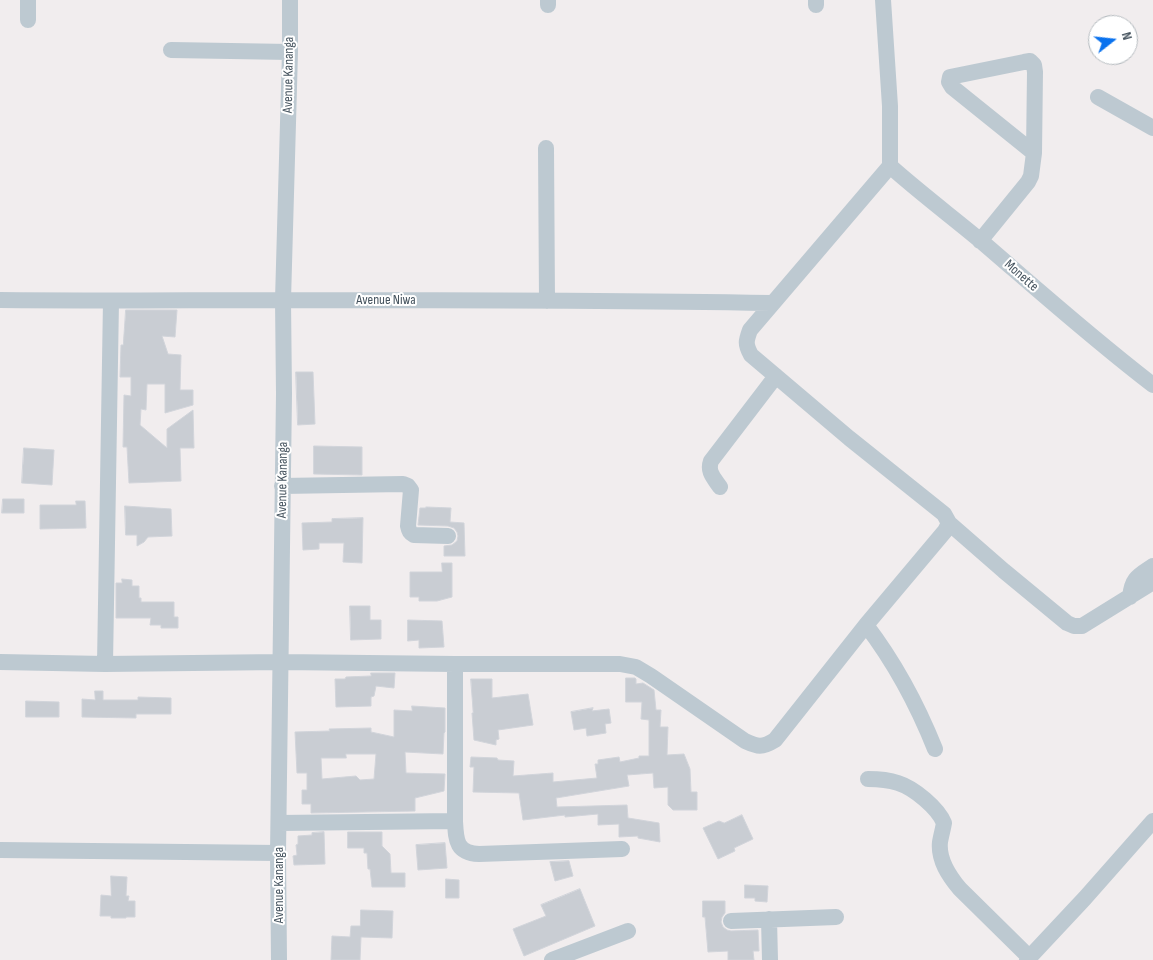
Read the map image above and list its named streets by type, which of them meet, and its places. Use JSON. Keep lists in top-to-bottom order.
{
  "streets": {
    "street": ["Avenue Kananga", "Monette", "Avenue Niwa"]
  },
  "crossings": [
    ["Avenue Kananga", "Avenue Niwa"]
  ],
  "north": "right"
}
